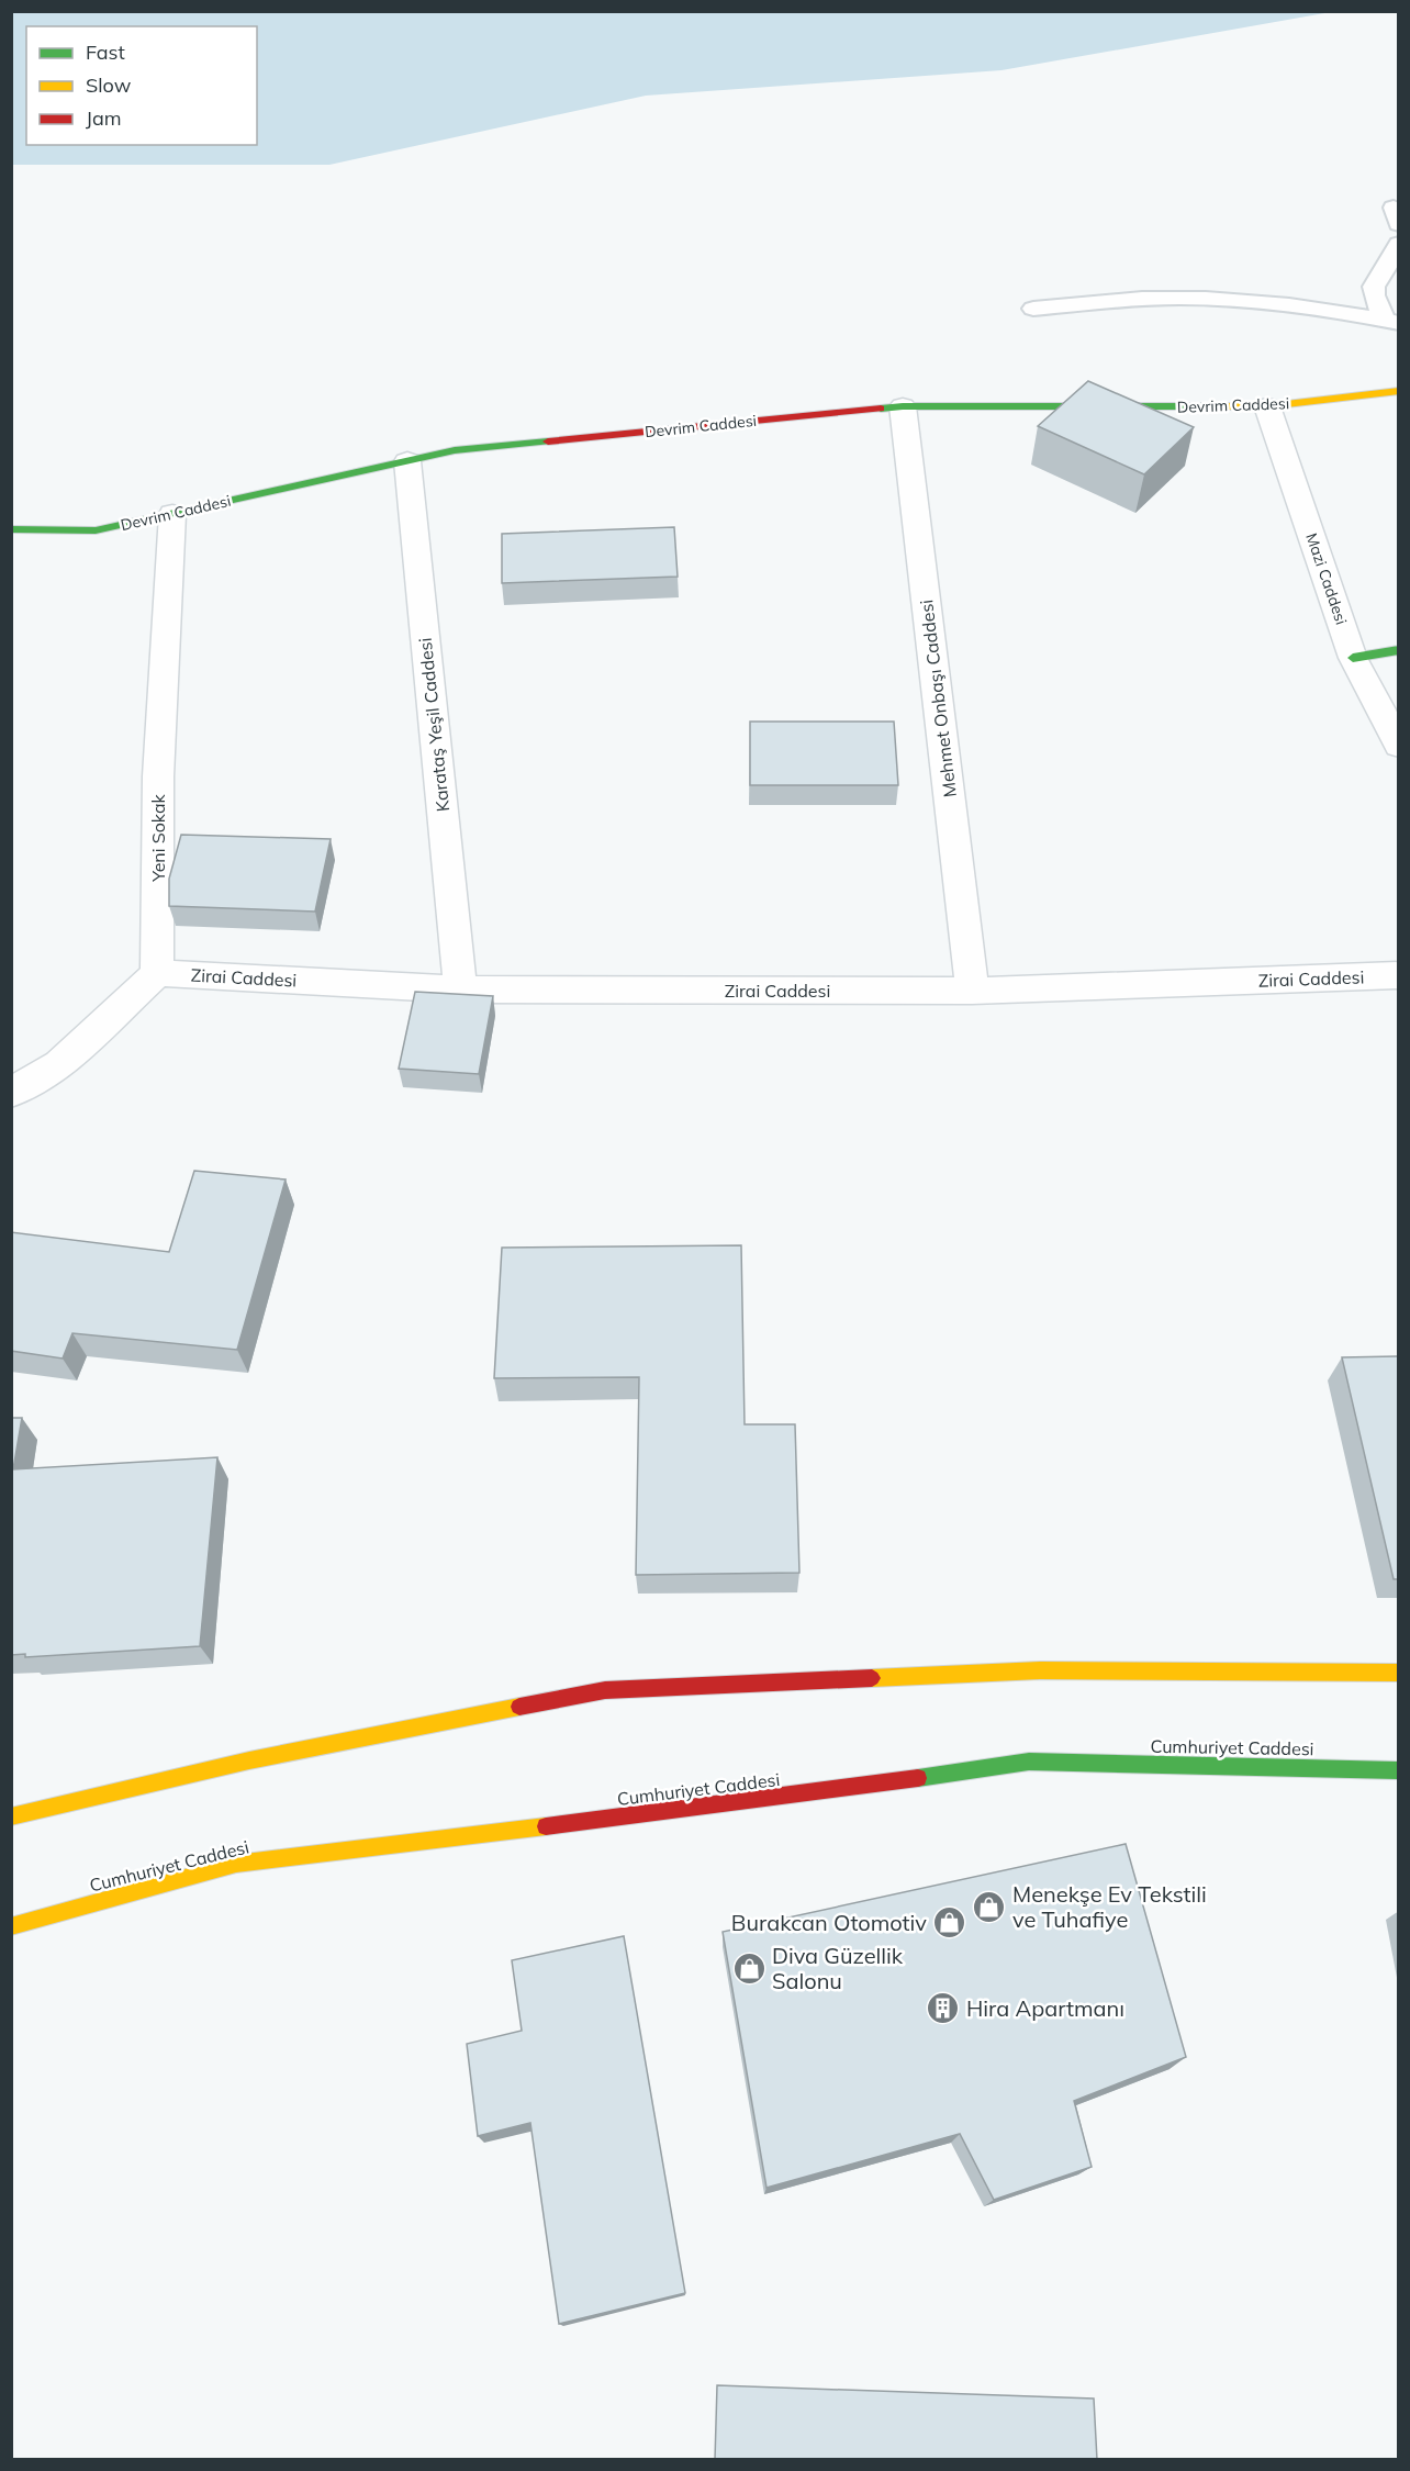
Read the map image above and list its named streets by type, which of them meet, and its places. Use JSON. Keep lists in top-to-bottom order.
{
  "streets": {
    "main road": ["Devrim Caddesi", "Cumhuriyet Caddesi"],
    "street": [
      "Mazi Caddesi",
      "Mehmet Onbaşı Caddesi",
      "Karataş Yeşil Caddesi",
      "Yeni Sokak",
      "Zirai Caddesi"
    ]
  },
  "crossings": [
    ["Devrim Caddesi", "Mazi Caddesi"],
    ["Devrim Caddesi", "Mehmet Onbaşı Caddesi"],
    ["Devrim Caddesi", "Karataş Yeşil Caddesi"],
    ["Devrim Caddesi", "Yeni Sokak"],
    ["Mehmet Onbaşı Caddesi", "Zirai Caddesi"],
    ["Karataş Yeşil Caddesi", "Zirai Caddesi"],
    ["Yeni Sokak", "Zirai Caddesi"]
  ],
  "places": {
    "shop": ["Menekşe Ev Tekstili ve Tuhafiye", "Burakcan Otomotiv", "Diva Güzellik Salonu"],
    "building": ["Hira Apartmanı"]
  },
  "legend": ["Fast", "Slow", "Jam"]
}
